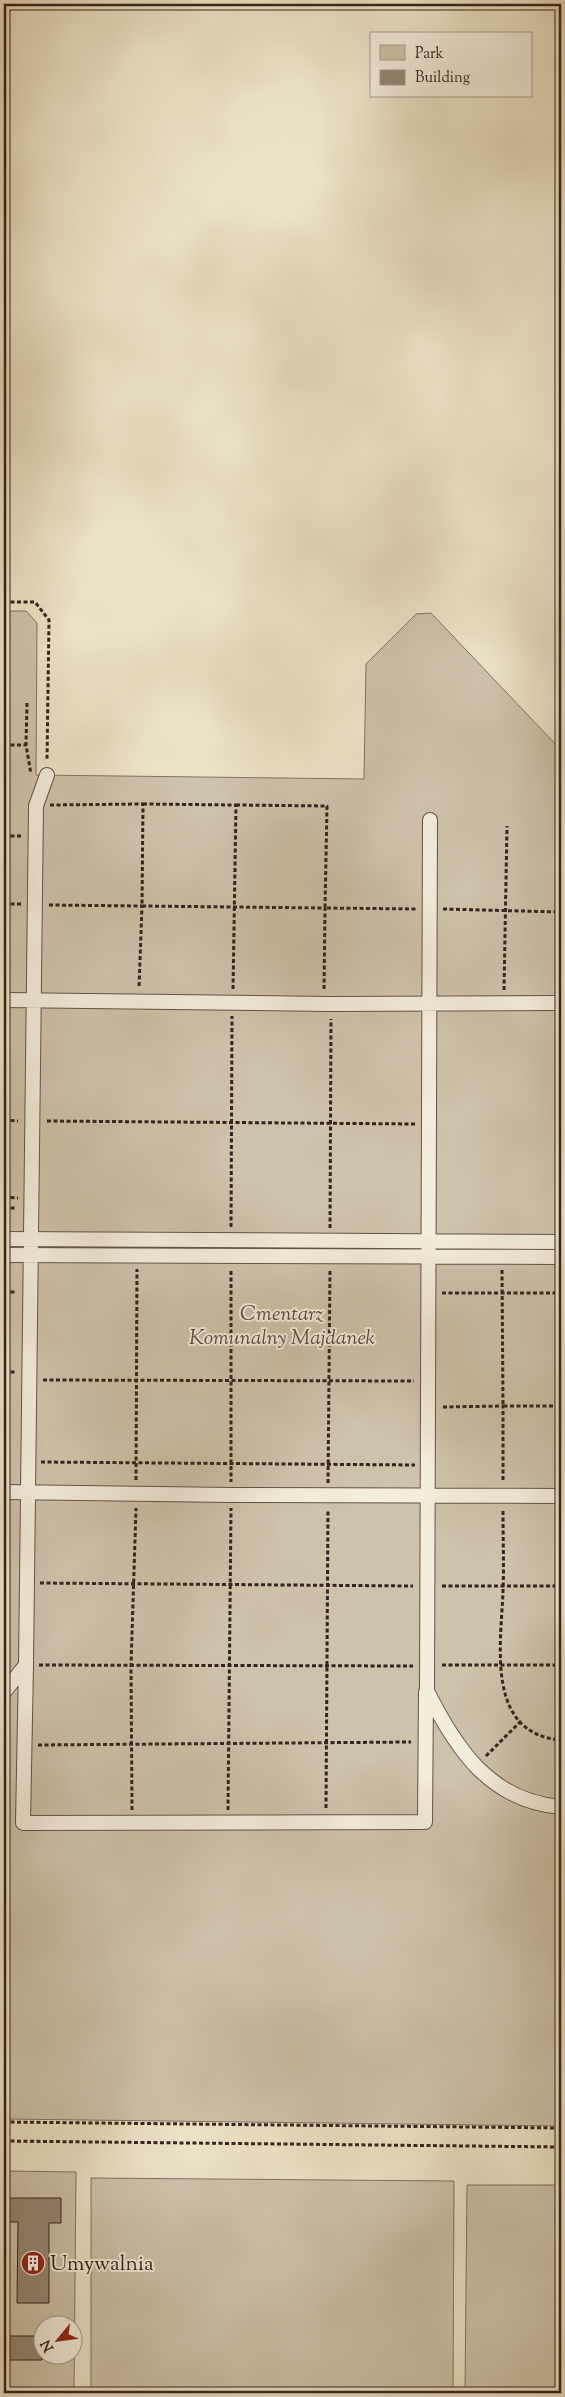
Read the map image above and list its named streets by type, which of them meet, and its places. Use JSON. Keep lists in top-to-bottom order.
{
  "parks": ["Cmentarz Komunalny Majdanek"],
  "places": {
    "building": ["Umywalnia"]
  },
  "legend": ["Park", "Building"],
  "north": "bottom left"
}
